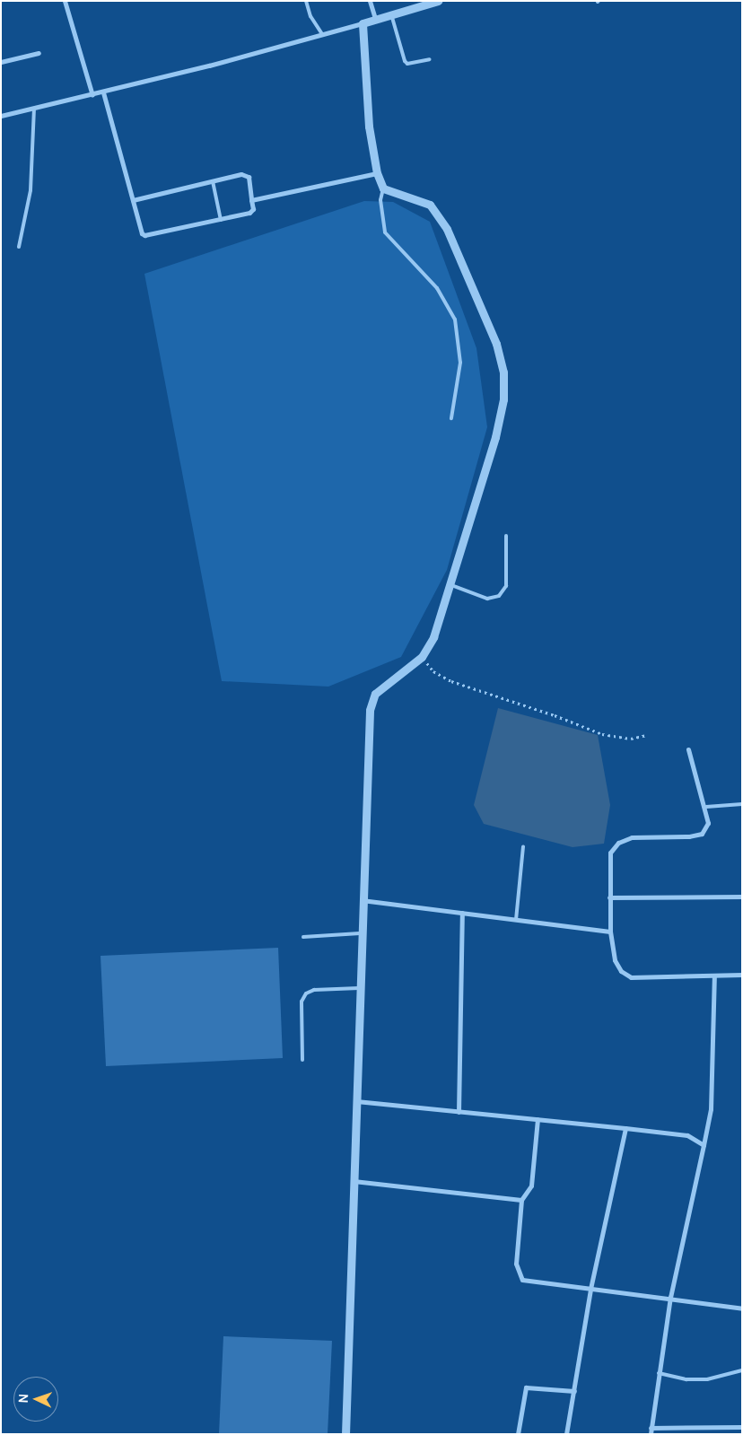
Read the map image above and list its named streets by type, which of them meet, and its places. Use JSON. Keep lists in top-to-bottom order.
{
  "north": "left"
}
